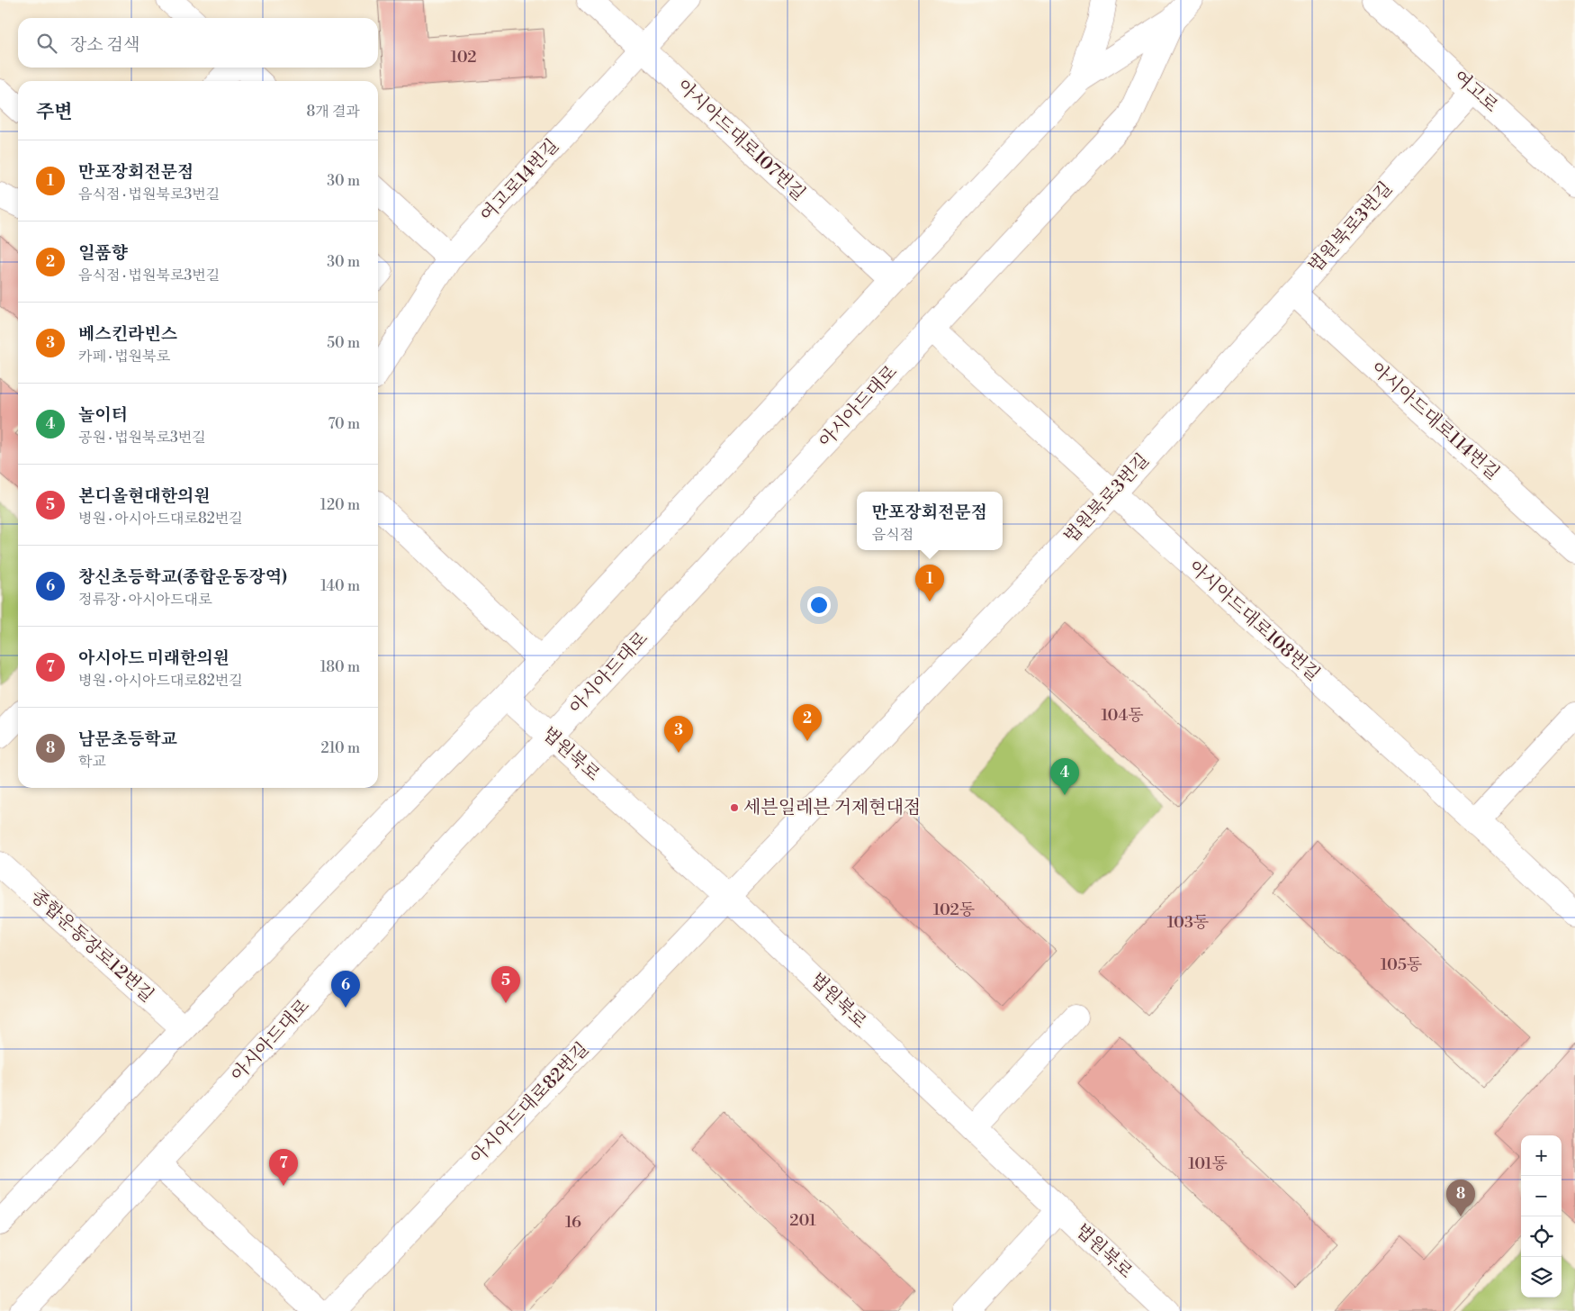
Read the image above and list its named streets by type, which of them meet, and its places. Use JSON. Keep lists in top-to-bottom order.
{
  "streets": {
    "street": [
      "여고로",
      "아시아드대로107번길",
      "여고로14번길",
      "법원북로3번길",
      "아시아드대로",
      "아시아드대로114번길",
      "아시아드대로108번길",
      "법원북로",
      "종합운동장로12번길",
      "아시아드대로82번길"
    ]
  },
  "crossings": [
    ["여고로", "법원북로3번길"],
    ["아시아드대로107번길", "여고로14번길"],
    ["아시아드대로107번길", "아시아드대로"],
    ["법원북로3번길", "아시아드대로114번길"],
    ["법원북로3번길", "아시아드대로108번길"],
    ["법원북로3번길", "법원북로"],
    ["법원북로3번길", "아시아드대로82번길"],
    ["아시아드대로", "아시아드대로108번길"],
    ["아시아드대로", "법원북로"],
    ["아시아드대로", "종합운동장로12번길"],
    ["법원북로", "아시아드대로82번길"]
  ],
  "places": ["세븐일레븐 거제현대점"],
  "house_numbers": [
    "102",
    "104동",
    "102동",
    "103동",
    "105동",
    "101동",
    "201",
    "16"
  ],
  "page": {
    "search": "장소 검색",
    "heading": ["주변", "8개 결과"],
    "list": [
      {
        "mark": "1",
        "name": "만포장회전문점",
        "note": "음식점 · 법원북로3번길",
        "value": "30 m"
      },
      {
        "mark": "2",
        "name": "일품향",
        "note": "음식점 · 법원북로3번길",
        "value": "30 m"
      },
      {
        "mark": "3",
        "name": "베스킨라빈스",
        "note": "카페 · 법원북로",
        "value": "50 m"
      },
      {
        "mark": "4",
        "name": "놀이터",
        "note": "공원 · 법원북로3번길",
        "value": "70 m"
      },
      {
        "mark": "5",
        "name": "본디올현대한의원",
        "note": "병원 · 아시아드대로82번길",
        "value": "120 m"
      },
      {
        "mark": "6",
        "name": "창신초등학교(종합운동장역)",
        "note": "정류장 · 아시아드대로",
        "value": "140 m"
      },
      {
        "mark": "7",
        "name": "아시아드 미래한의원",
        "note": "병원 · 아시아드대로82번길",
        "value": "180 m"
      },
      {
        "mark": "8",
        "name": "남문초등학교",
        "note": "학교",
        "value": "210 m"
      }
    ],
    "popup": ["만포장회전문점", "음식점"],
    "pins": [
      "1",
      "2",
      "3",
      "4",
      "5",
      "6",
      "7",
      "8"
    ],
    "map_buttons": ["+", "−"]
  }
}
